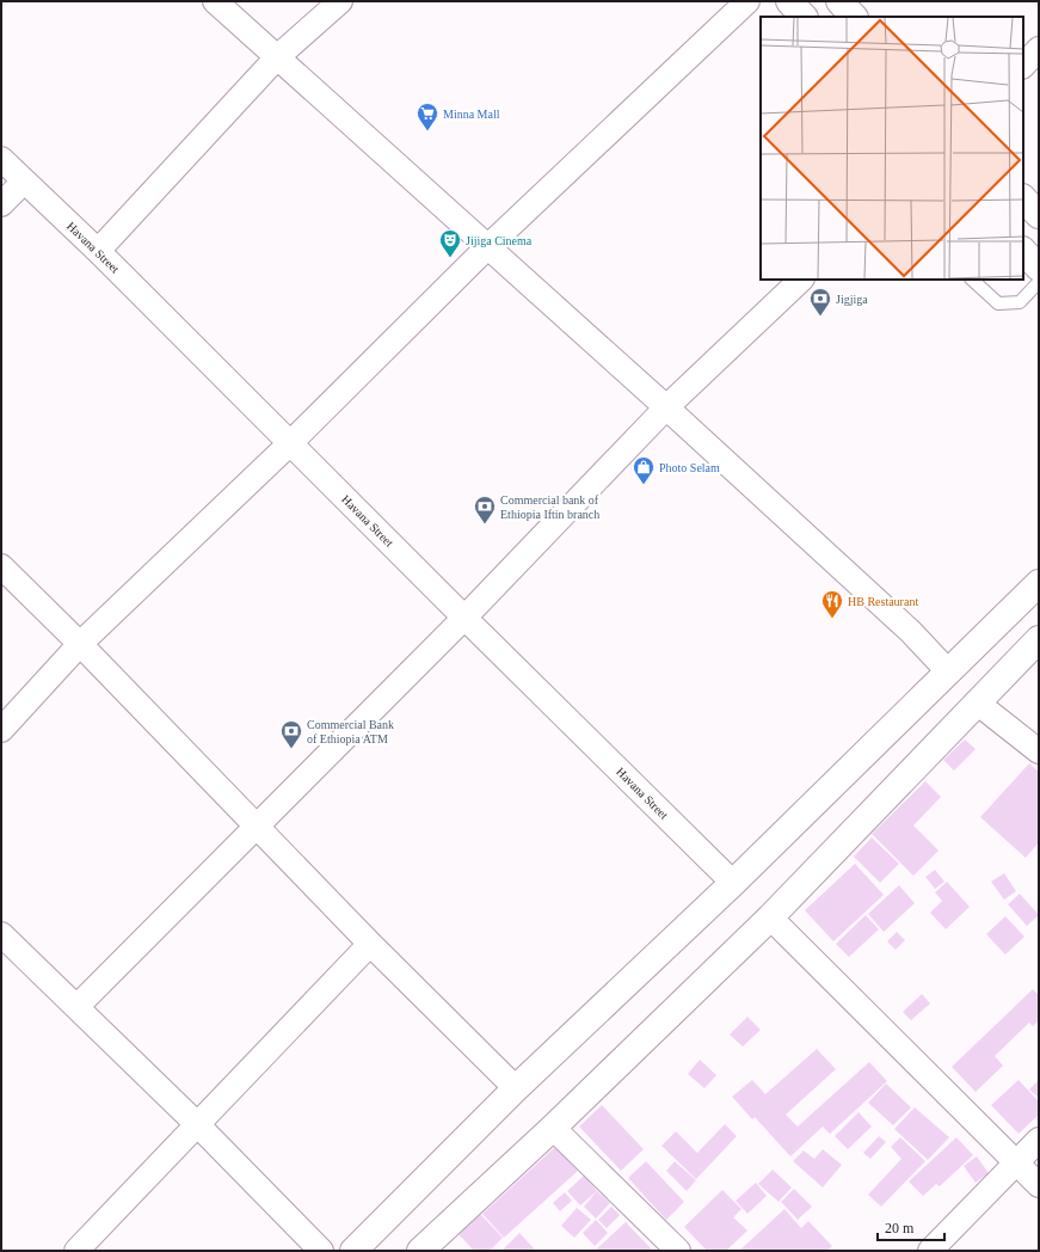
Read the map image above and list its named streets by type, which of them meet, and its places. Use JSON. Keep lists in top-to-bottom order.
{
  "streets": {
    "street": ["Havana Street"]
  },
  "places": {
    "supermarket": ["Minna Mall"],
    "theatre": ["Jijiga Cinema"],
    "bank": ["Jigjiga", "Commercial bank of Ethiopia Iftin branch", "Commercial Bank of Ethiopia ATM"],
    "shop": ["Photo Selam"],
    "restaurant": ["HB Restaurant"]
  },
  "scale_bar": "20 m"
}
